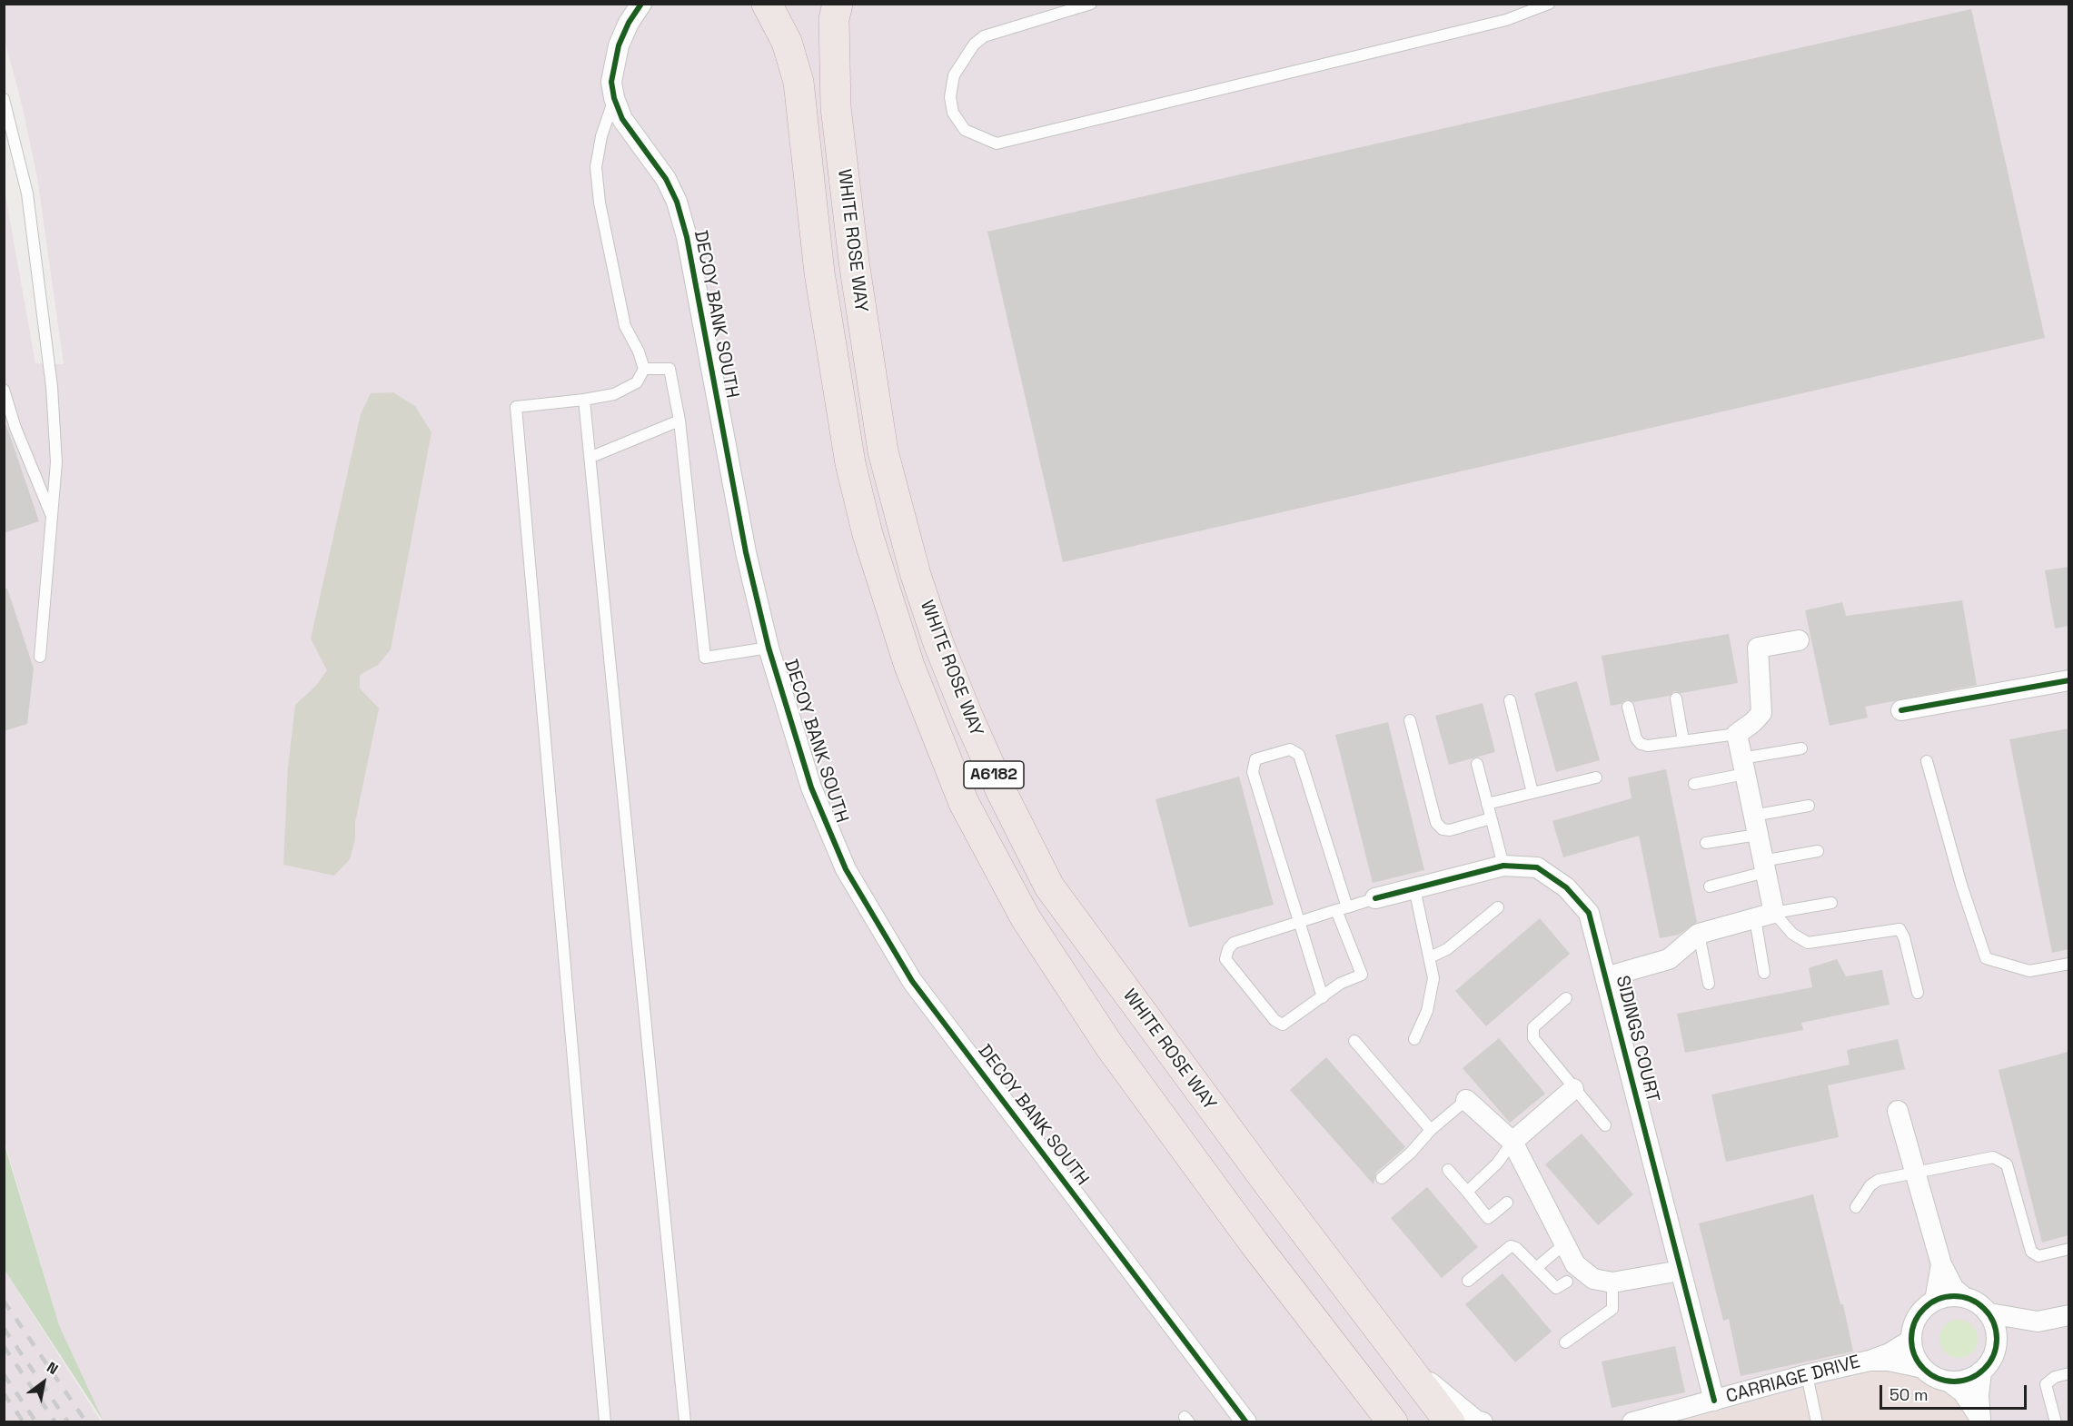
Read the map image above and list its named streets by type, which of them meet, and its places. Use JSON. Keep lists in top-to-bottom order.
{
  "streets": {
    "highway": ["WHITE ROSE WAY", "A6182"],
    "street": ["DECOY BANK SOUTH", "SIDINGS COURT", "CARRIAGE DRIVE"]
  },
  "crossings": [
    ["SIDINGS COURT", "CARRIAGE DRIVE"]
  ],
  "scale_bar": "50 m",
  "north": "top right"
}
